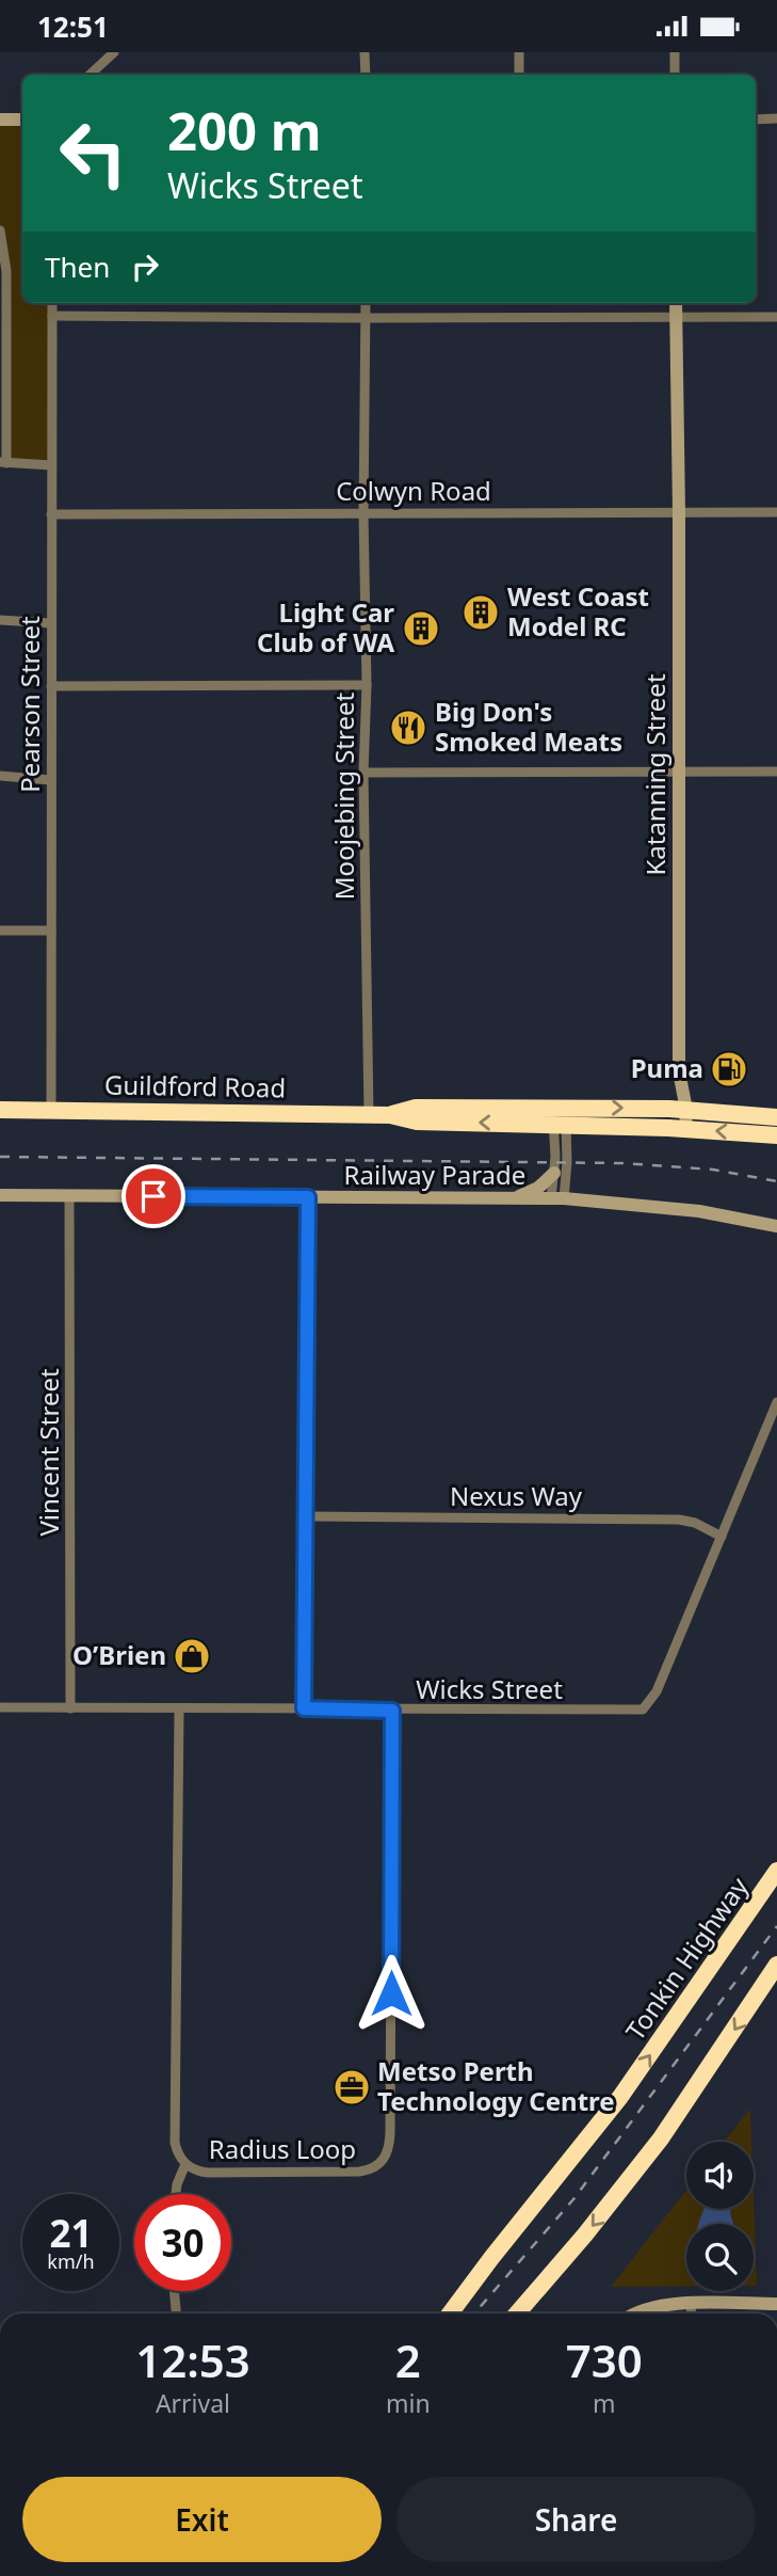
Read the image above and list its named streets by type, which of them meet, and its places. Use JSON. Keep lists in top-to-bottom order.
{
  "streets": {
    "highway": ["Guildford Road", "Tonkin Highway"],
    "street": [
      "Colwyn Road",
      "Pearson Street",
      "Katanning Street",
      "Moojebing Street",
      "Railway Parade",
      "Vincent Street",
      "Nexus Way",
      "Wicks Street",
      "Radius Loop"
    ]
  },
  "crossings": [
    ["Colwyn Road", "Pearson Street"],
    ["Colwyn Road", "Katanning Street"],
    ["Colwyn Road", "Moojebing Street"],
    ["Pearson Street", "Guildford Road"],
    ["Katanning Street", "Guildford Road"],
    ["Moojebing Street", "Guildford Road"],
    ["Railway Parade", "Vincent Street"],
    ["Vincent Street", "Wicks Street"],
    ["Nexus Way", "Wicks Street"],
    ["Wicks Street", "Radius Loop"]
  ],
  "places": {
    "building": ["West Coast Model RC", "Light Car Club of WA"],
    "restaurant": ["Big Don's Smoked Meats"],
    "fuel station": ["Puma"],
    "shop": ["O’Brien"],
    "office": ["Metso Perth Technology Centre"]
  },
  "page": {
    "status": "12:51",
    "turn": ["200 m", "Wicks Street"],
    "then": "Then",
    "speed": "21 km/h",
    "limit": "30",
    "eta": [
      "12:53",
      "Arrival",
      "2",
      "min",
      "730",
      "m"
    ],
    "buttons": ["Exit", "Share"]
  }
}
